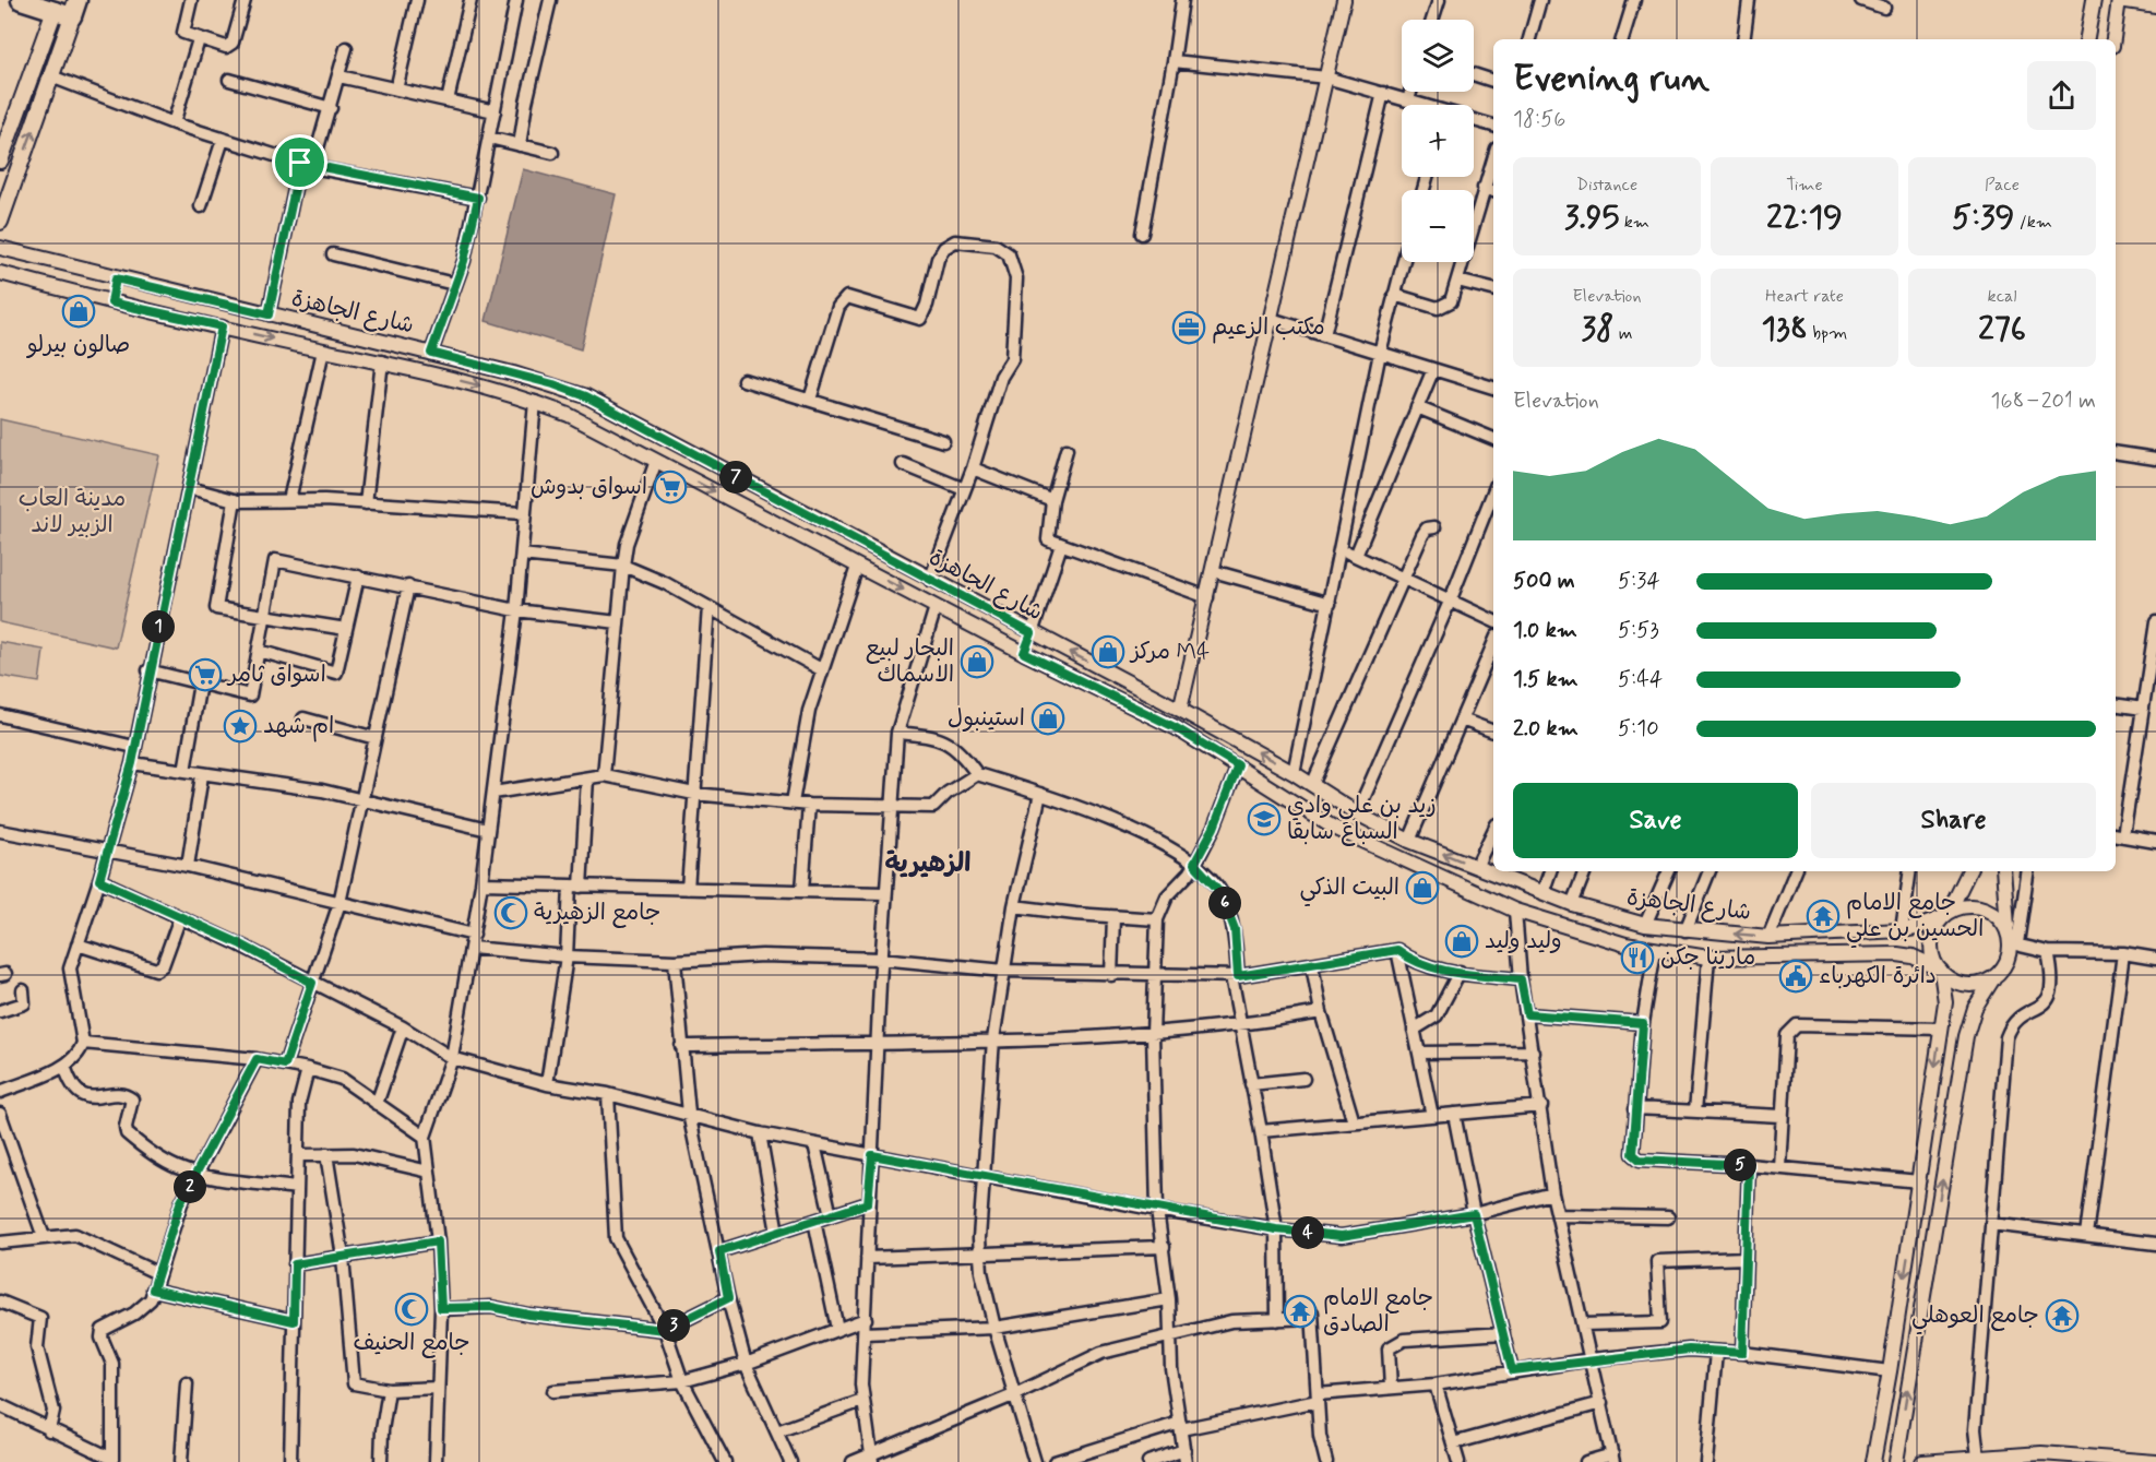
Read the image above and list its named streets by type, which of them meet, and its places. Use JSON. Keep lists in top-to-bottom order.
{
  "streets": {
    "street": ["شارع الجاهزة"]
  },
  "districts": ["الزهيرية"],
  "parks": ["مدينة العاب الزبير لاند"],
  "places": {
    "shop": [
      "صالون بيرلو",
      "مركز M4",
      "البحار لبيع الاسماك",
      "استينبول",
      "البيت الذكي",
      "وليد وليد"
    ],
    "office": ["مكتب الزعيم"],
    "supermarket": ["اسواق بدوش", "اسواق ثامر"],
    "place": ["ام شهد"],
    "school or university": ["زيد بن علي وادي السباع سابقا"],
    "mosque": ["جامع الزهيرية", "جامع الحنيف"],
    "temple": ["جامع الامام الحسين بن علي", "جامع الامام الصادق", "جامع العوهلي"],
    "restaurant": ["مارينا جكن"],
    "public building": ["دائرة الكهرباء"]
  },
  "page": {
    "map_buttons": ["+", "−"],
    "heading": ["Evening run", "18:56"],
    "stats": [
      ["Distance", "3.95 km"],
      ["Time", "22:19"],
      ["Pace", "5:39 /km"],
      ["Elevation", "38 m"],
      ["Heart rate", "138 bpm"],
      ["kcal", "276"]
    ],
    "chart": ["Elevation", "168–201 m"],
    "pins": [
      "7",
      "1",
      "6",
      "5",
      "2",
      "4",
      "3"
    ],
    "list": [
      {
        "name": "500 m",
        "note": "5:34"
      },
      {
        "name": "1.0 km",
        "note": "5:53"
      },
      {
        "name": "1.5 km",
        "note": "5:44"
      },
      {
        "name": "2.0 km",
        "note": "5:10"
      }
    ],
    "buttons": ["Save", "Share"]
  }
}
